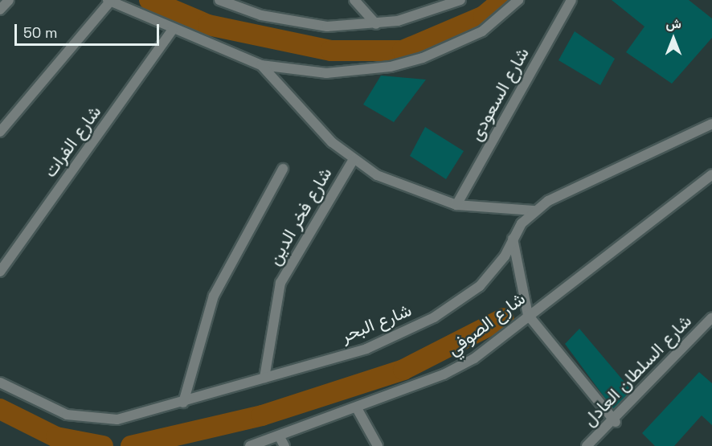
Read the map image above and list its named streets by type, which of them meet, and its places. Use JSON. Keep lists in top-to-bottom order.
{
  "streets": {
    "street": [
      "شارع السعودى",
      "شارع الفرات",
      "شارع فخر الدين",
      "شارع البحر",
      "شارع الصوفي",
      "شارع السلطان العادل"
    ]
  },
  "crossings": [
    ["شارع فخر الدين", "شارع البحر"]
  ],
  "scale_bar": "50 m",
  "north": "top"
}
